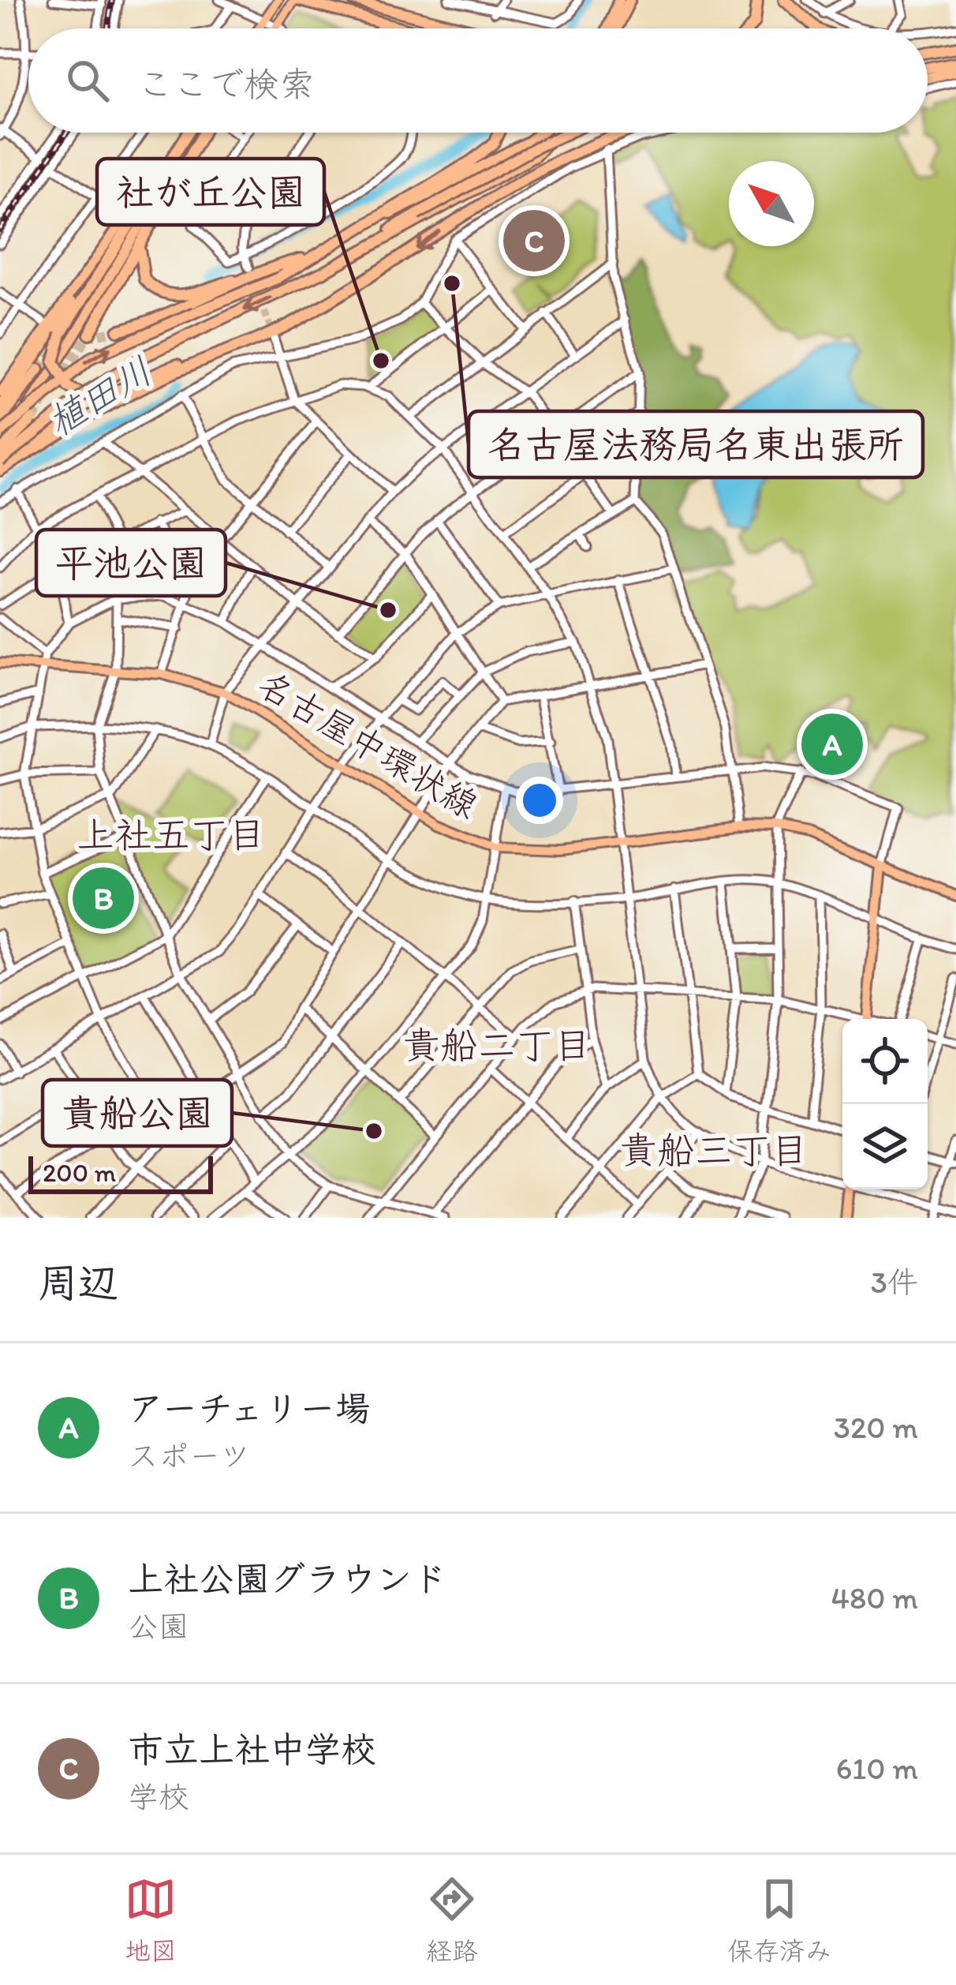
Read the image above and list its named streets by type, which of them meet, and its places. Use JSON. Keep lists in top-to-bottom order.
{
  "streets": {
    "main road": ["名古屋中環状線"]
  },
  "districts": ["上社五丁目", "貴船二丁目", "貴船三丁目"],
  "water": ["植田川"],
  "places": [
    "名古屋法務局名東出張所",
    "社が丘公園",
    "平池公園",
    "貴船公園"
  ],
  "scale_bar": "200 m",
  "north": "top left",
  "page": {
    "search": "ここで検索",
    "pins": ["C", "A", "B"],
    "scale": "200 m",
    "heading": ["周辺", "3件"],
    "list": [
      {
        "mark": "A",
        "name": "アーチェリー場",
        "note": "スポーツ",
        "value": "320 m"
      },
      {
        "mark": "B",
        "name": "上社公園グラウンド",
        "note": "公園",
        "value": "480 m"
      },
      {
        "mark": "C",
        "name": "市立上社中学校",
        "note": "学校",
        "value": "610 m"
      }
    ],
    "nav": ["地図", "経路", "保存済み"]
  }
}
